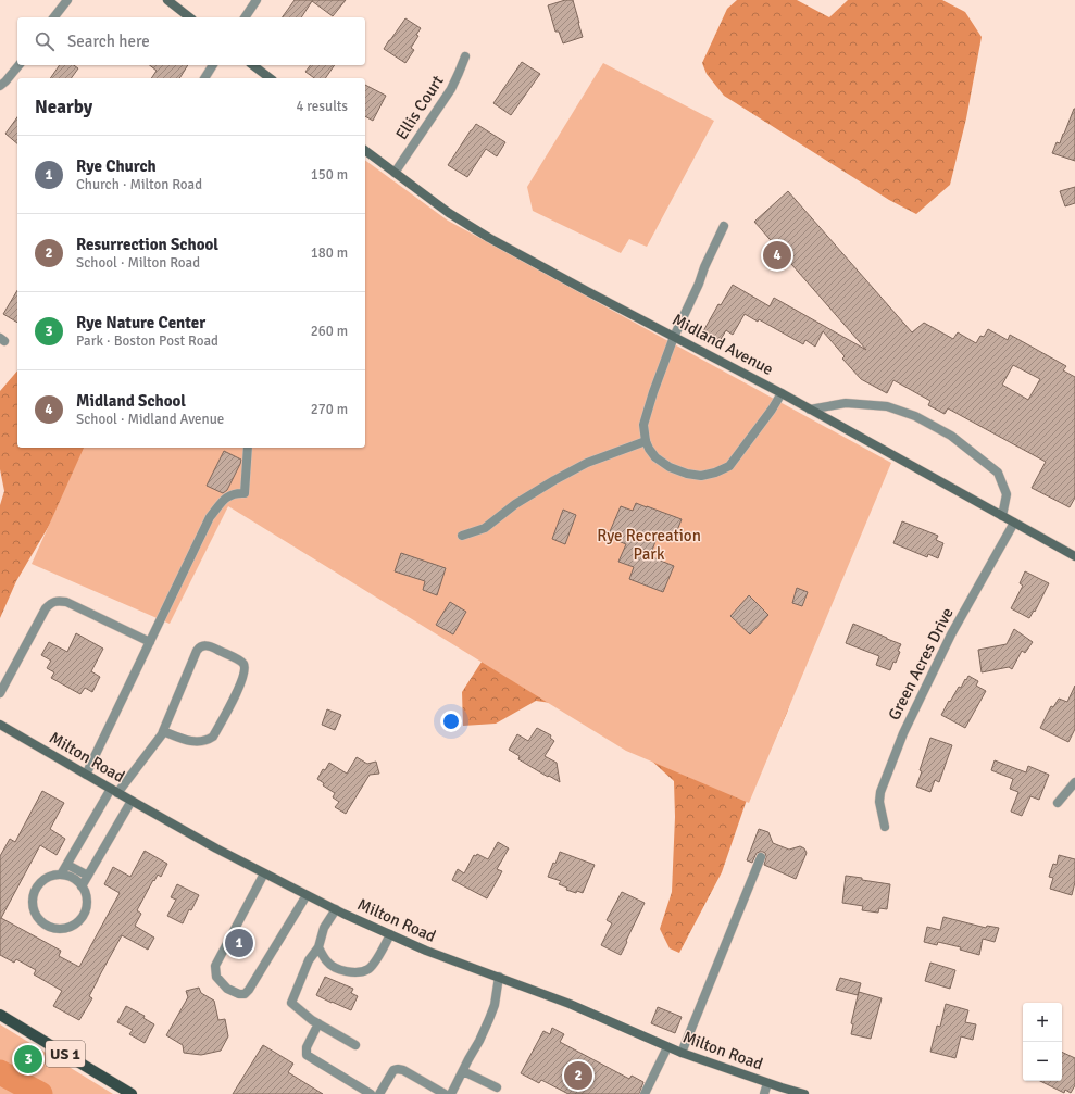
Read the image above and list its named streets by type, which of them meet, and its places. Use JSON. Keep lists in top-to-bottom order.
{
  "streets": {
    "main road": ["US 1"],
    "street": [
      "Ellis Court",
      "Midland Avenue",
      "Green Acres Drive",
      "Milton Road"
    ]
  },
  "crossings": [
    ["Ellis Court", "Midland Avenue"],
    ["Midland Avenue", "Green Acres Drive"]
  ],
  "parks": ["Rye Recreation Park"],
  "page": {
    "search": "Search here",
    "heading": ["Nearby", "4 results"],
    "list": [
      {
        "mark": "1",
        "name": "Rye Church",
        "note": "Church · Milton Road",
        "value": "150 m"
      },
      {
        "mark": "2",
        "name": "Resurrection School",
        "note": "School · Milton Road",
        "value": "180 m"
      },
      {
        "mark": "3",
        "name": "Rye Nature Center",
        "note": "Park · Boston Post Road",
        "value": "260 m"
      },
      {
        "mark": "4",
        "name": "Midland School",
        "note": "School · Midland Avenue",
        "value": "270 m"
      }
    ],
    "pins": [
      "4",
      "1",
      "3",
      "2"
    ],
    "map_buttons": ["+", "−"]
  }
}
